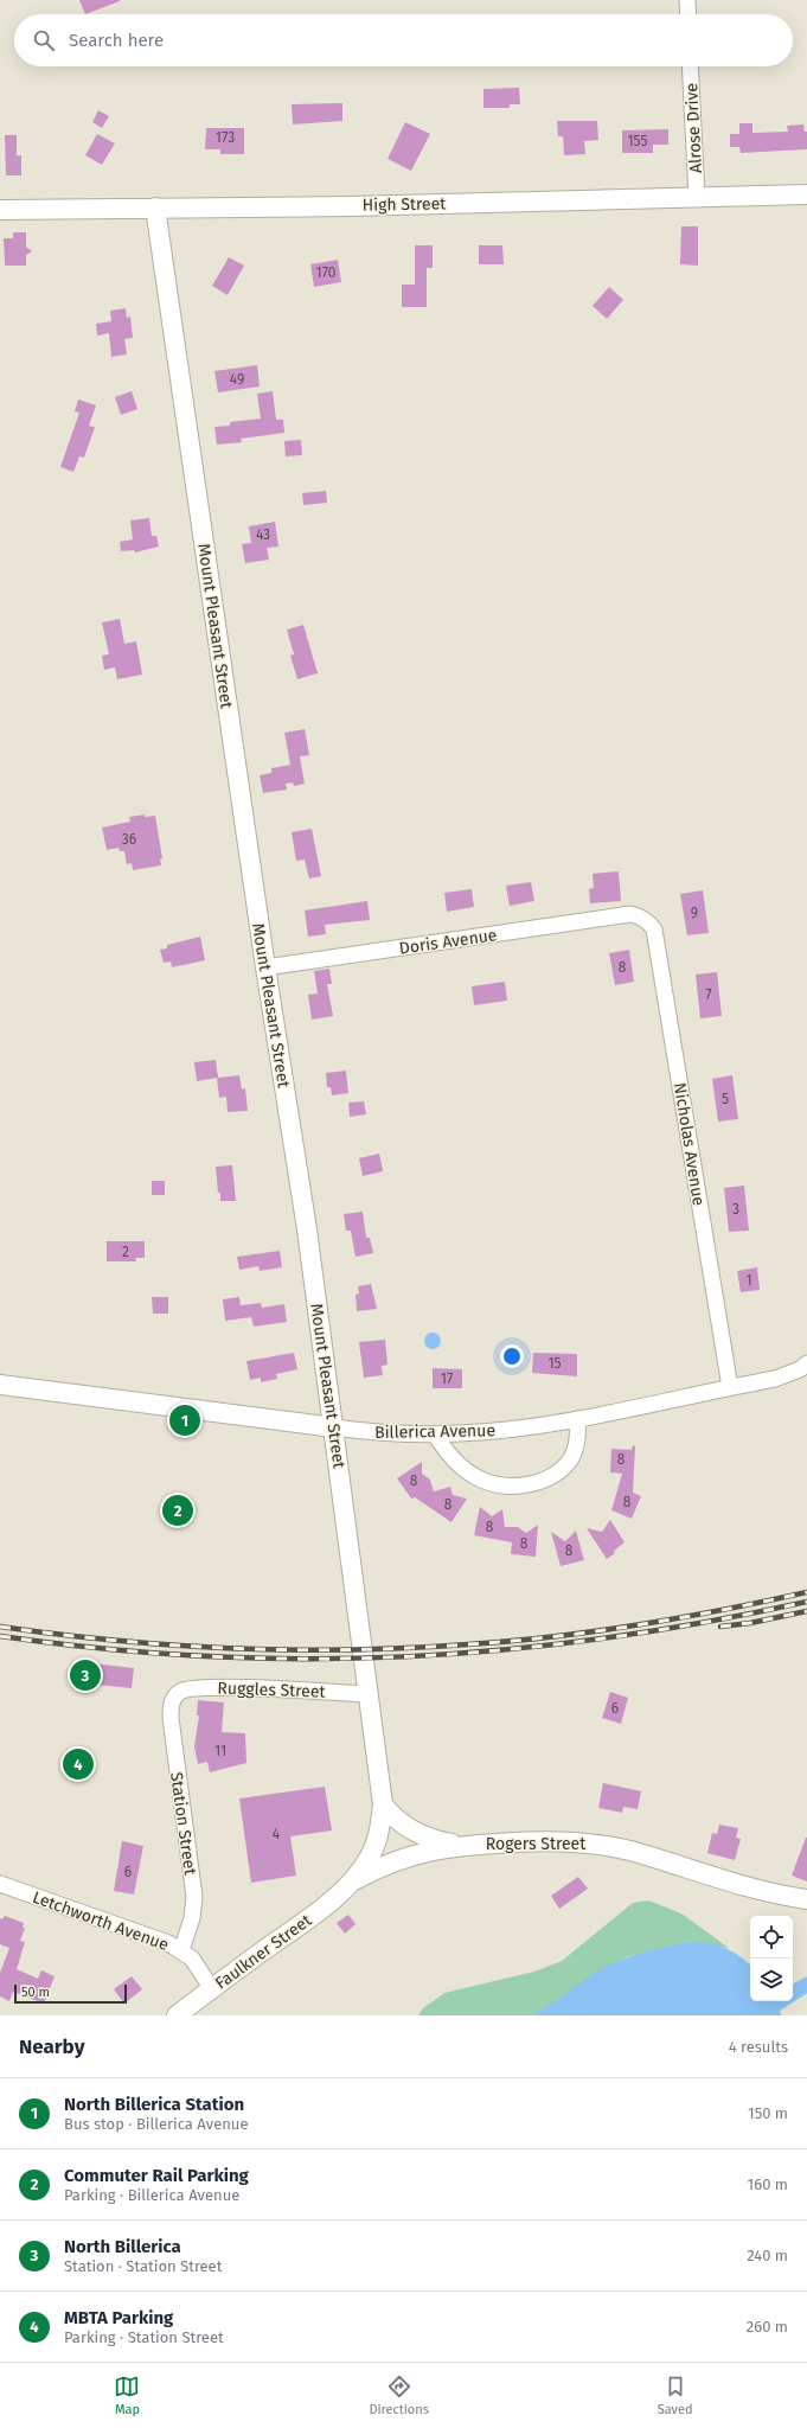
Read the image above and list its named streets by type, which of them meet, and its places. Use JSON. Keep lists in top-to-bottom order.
{
  "streets": {
    "main road": [
      "High Street",
      "Mount Pleasant Street",
      "Billerica Avenue",
      "Rogers Street",
      "Faulkner Street"
    ],
    "street": [
      "Alrose Drive",
      "Doris Avenue",
      "Nicholas Avenue",
      "Ruggles Street",
      "Station Street",
      "Letchworth Avenue"
    ]
  },
  "crossings": [
    ["Alrose Drive", "High Street"],
    ["High Street", "Mount Pleasant Street"],
    ["Mount Pleasant Street", "Doris Avenue"],
    ["Mount Pleasant Street", "Billerica Avenue"],
    ["Mount Pleasant Street", "Ruggles Street"],
    ["Mount Pleasant Street", "Rogers Street"],
    ["Mount Pleasant Street", "Faulkner Street"],
    ["Doris Avenue", "Nicholas Avenue"],
    ["Nicholas Avenue", "Billerica Avenue"],
    ["Ruggles Street", "Station Street"],
    ["Station Street", "Letchworth Avenue"],
    ["Rogers Street", "Faulkner Street"],
    ["Letchworth Avenue", "Faulkner Street"]
  ],
  "house_numbers": [
    "173",
    "155",
    "170",
    "49",
    "43",
    "36",
    "9",
    "8",
    "7",
    "5",
    "3",
    "2",
    "1",
    "15",
    "17",
    "8",
    "8",
    "8",
    "8",
    "8",
    "8",
    "8",
    "6",
    "11",
    "4",
    "6"
  ],
  "scale_bar": "50 m",
  "page": {
    "search": "Search here",
    "pins": [
      "1",
      "2",
      "3",
      "4"
    ],
    "scale": "50 m",
    "heading": ["Nearby", "4 results"],
    "list": [
      {
        "mark": "1",
        "name": "North Billerica Station",
        "note": "Bus stop · Billerica Avenue",
        "value": "150 m"
      },
      {
        "mark": "2",
        "name": "Commuter Rail Parking",
        "note": "Parking · Billerica Avenue",
        "value": "160 m"
      },
      {
        "mark": "3",
        "name": "North Billerica",
        "note": "Station · Station Street",
        "value": "240 m"
      },
      {
        "mark": "4",
        "name": "MBTA Parking",
        "note": "Parking · Station Street",
        "value": "260 m"
      }
    ],
    "nav": ["Map", "Directions", "Saved"]
  }
}
